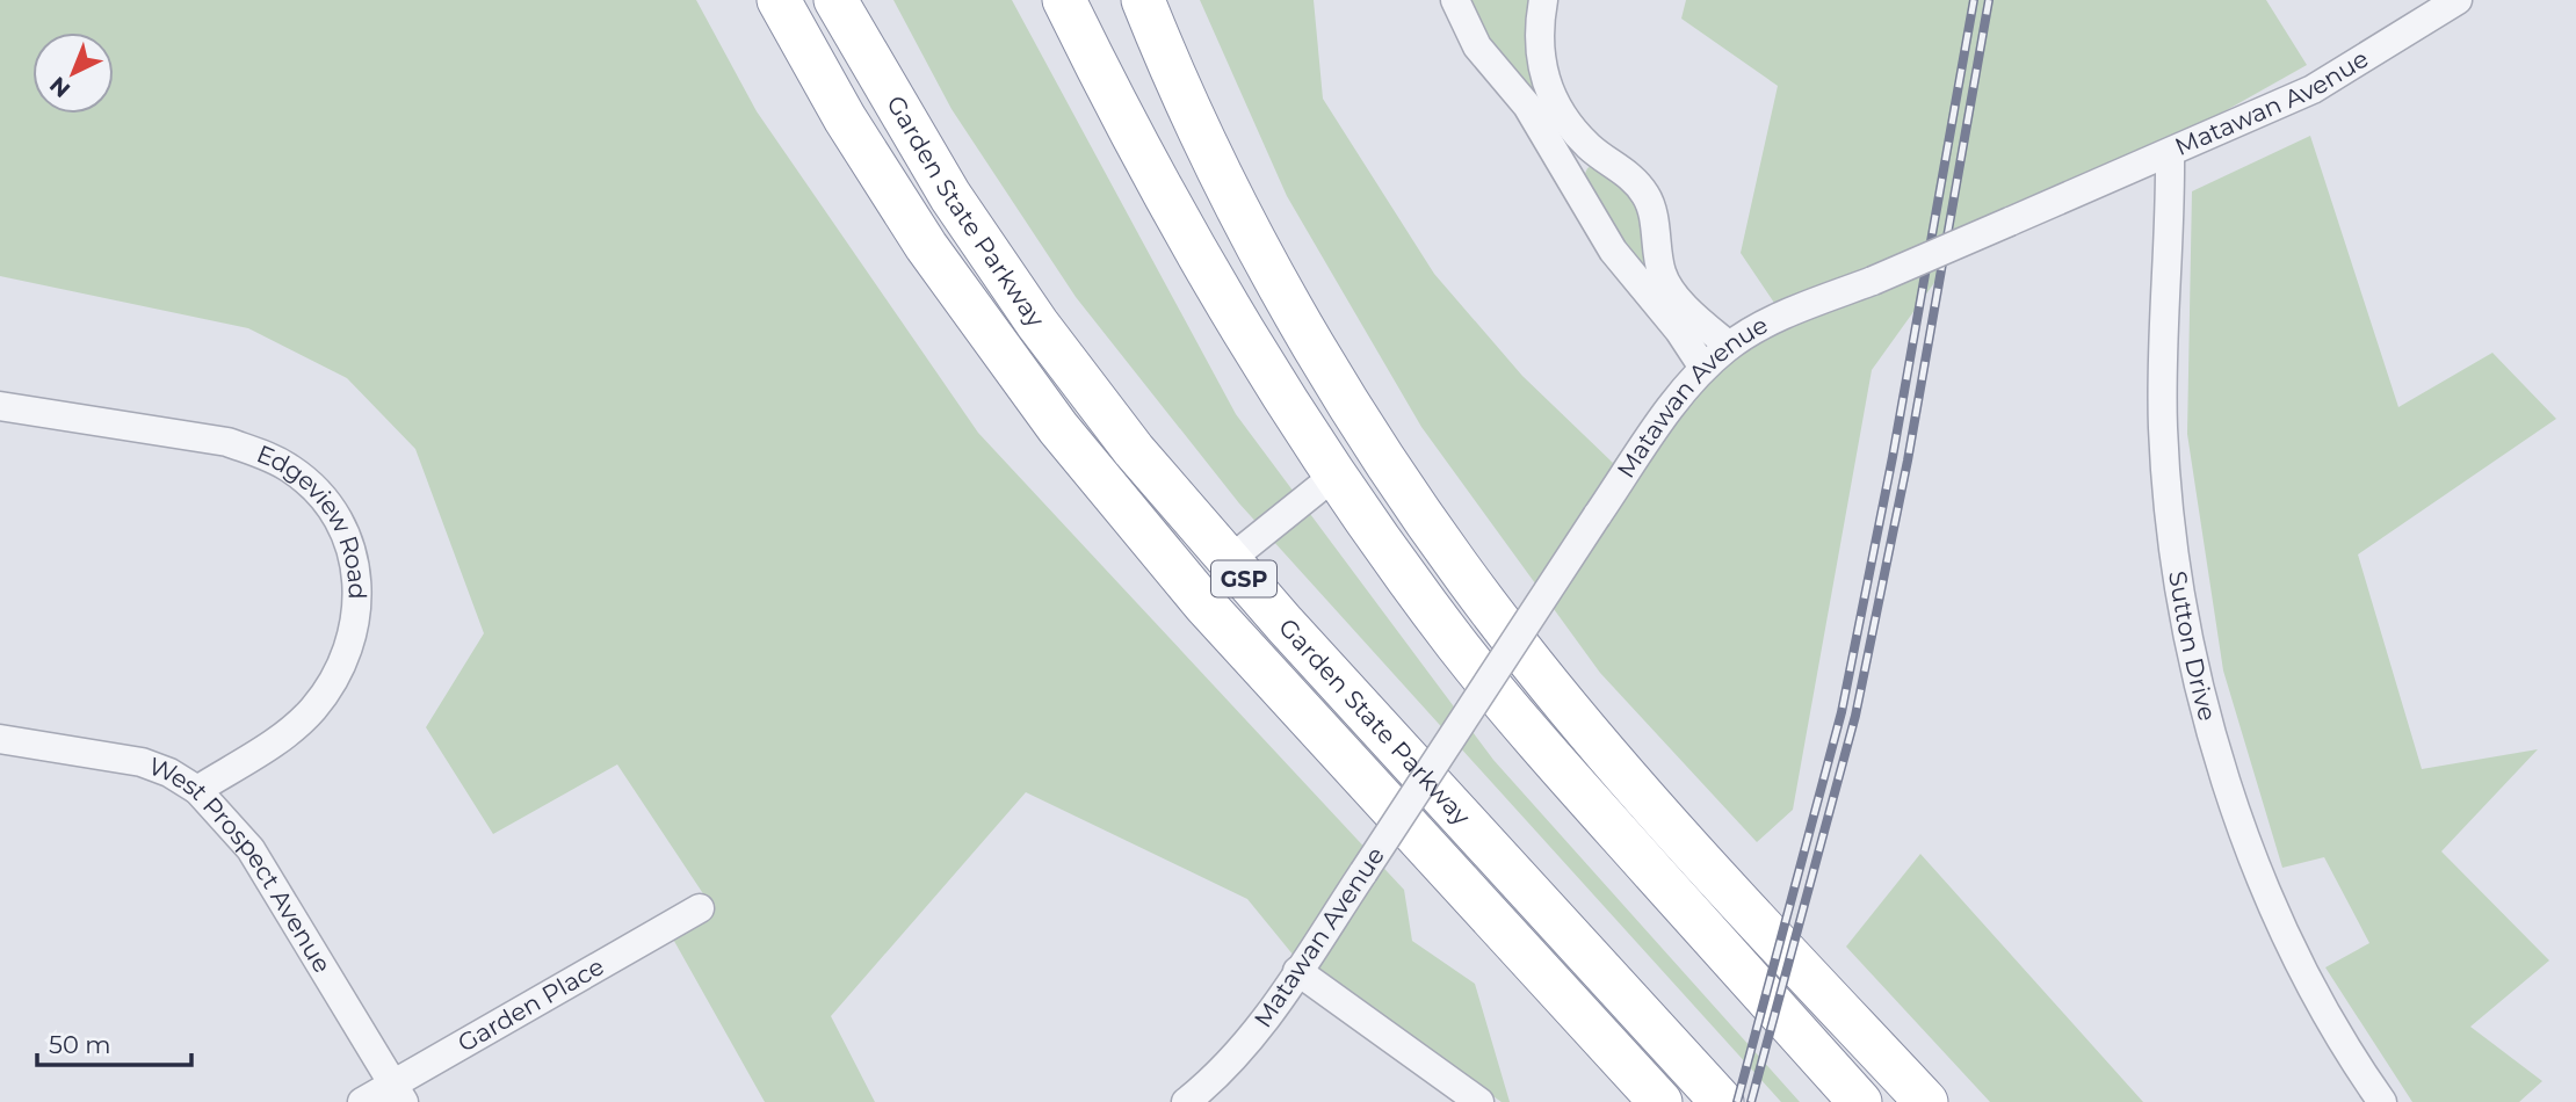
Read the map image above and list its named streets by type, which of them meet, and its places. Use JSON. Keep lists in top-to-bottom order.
{
  "streets": {
    "highway": ["Garden State Parkway", "GSP"],
    "street": [
      "Matawan Avenue",
      "Edgeview Road",
      "Sutton Drive",
      "West Prospect Avenue",
      "Garden Place"
    ]
  },
  "crossings": [
    ["Matawan Avenue", "Sutton Drive"],
    ["Edgeview Road", "West Prospect Avenue"],
    ["West Prospect Avenue", "Garden Place"]
  ],
  "scale_bar": "50 m",
  "north": "bottom left"
}
